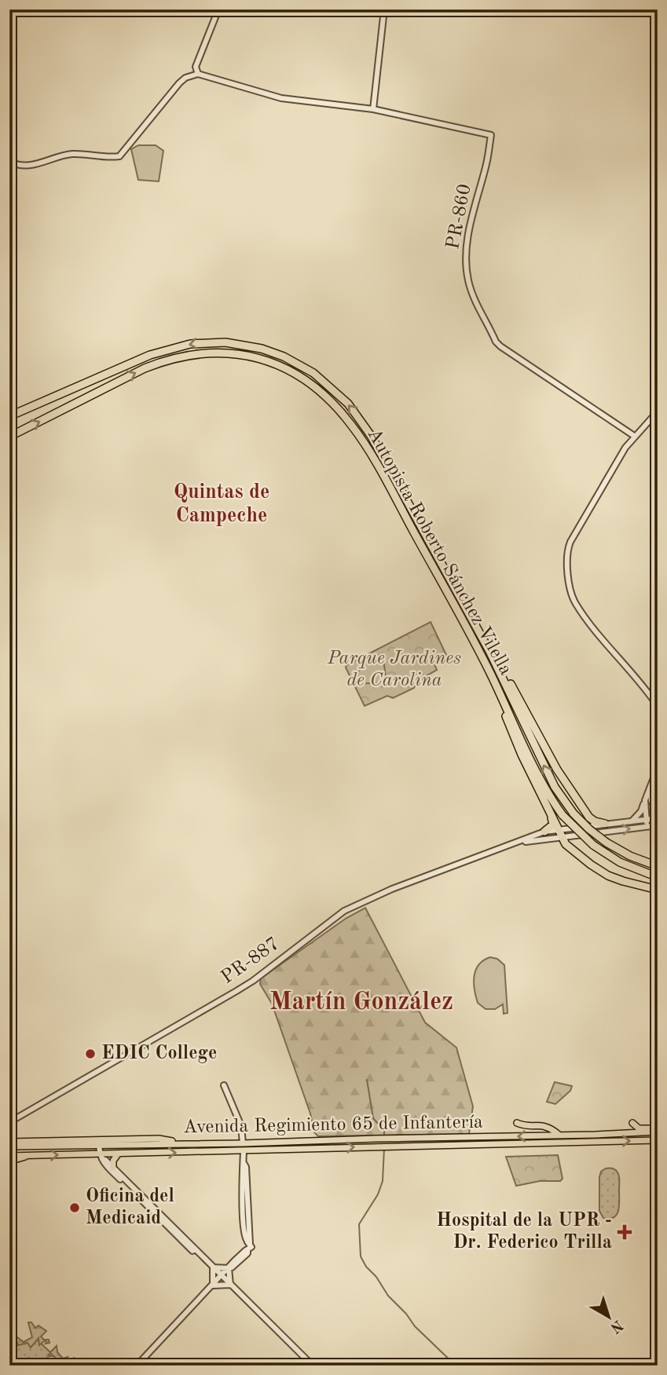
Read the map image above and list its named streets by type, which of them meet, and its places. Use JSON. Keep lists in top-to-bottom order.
{
  "streets": {
    "highway": ["Autopista Roberto Sánchez Vilella"],
    "main road": ["Avenida Regimiento 65 de Infantería"],
    "street": ["PR-860", "PR-887"]
  },
  "districts": ["Quintas de Campeche", "Martín González"],
  "parks": ["Parque Jardines de Carolina"],
  "places": {
    "other": ["EDIC College", "Oficina del Medicaid"],
    "health": ["Hospital de la UPR - Dr. Federico Trilla"]
  },
  "north": "bottom right"
}
